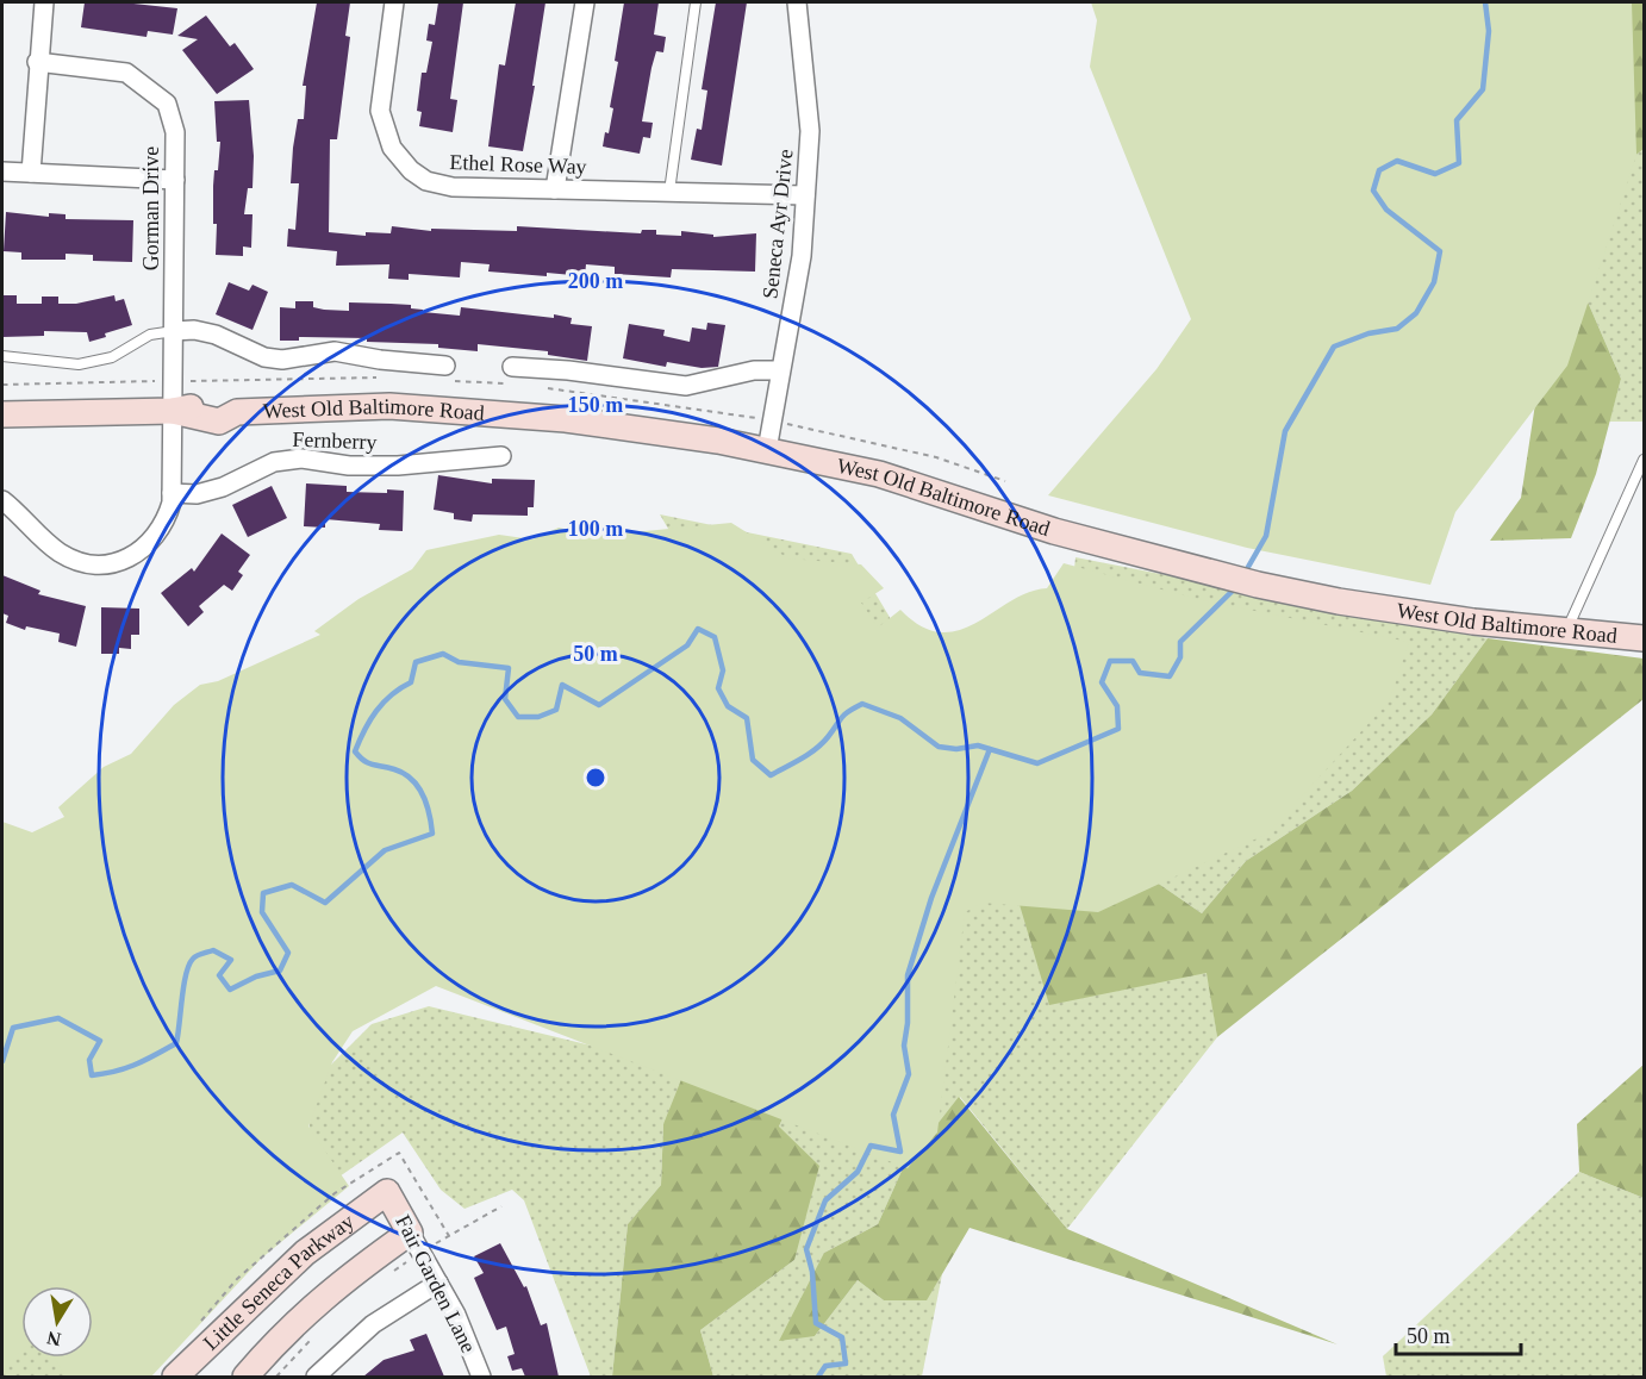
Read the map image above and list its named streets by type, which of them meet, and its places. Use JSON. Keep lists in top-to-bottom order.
{
  "streets": {
    "street": [
      "Ethel Rose Way",
      "Gorman Drive",
      "Seneca Ayr Drive",
      "West Old Baltimore Road",
      "Fernberry",
      "Little Seneca Parkway",
      "Fair Garden Lane"
    ]
  },
  "crossings": [
    ["Ethel Rose Way", "Seneca Ayr Drive"],
    ["Gorman Drive", "West Old Baltimore Road"],
    ["Gorman Drive", "Fernberry"],
    ["Seneca Ayr Drive", "West Old Baltimore Road"],
    ["Little Seneca Parkway", "Fair Garden Lane"]
  ],
  "scale_bar": "50 m",
  "north": "bottom",
  "rings": [
    "200 m",
    "150 m",
    "100 m",
    "50 m"
  ]
}
